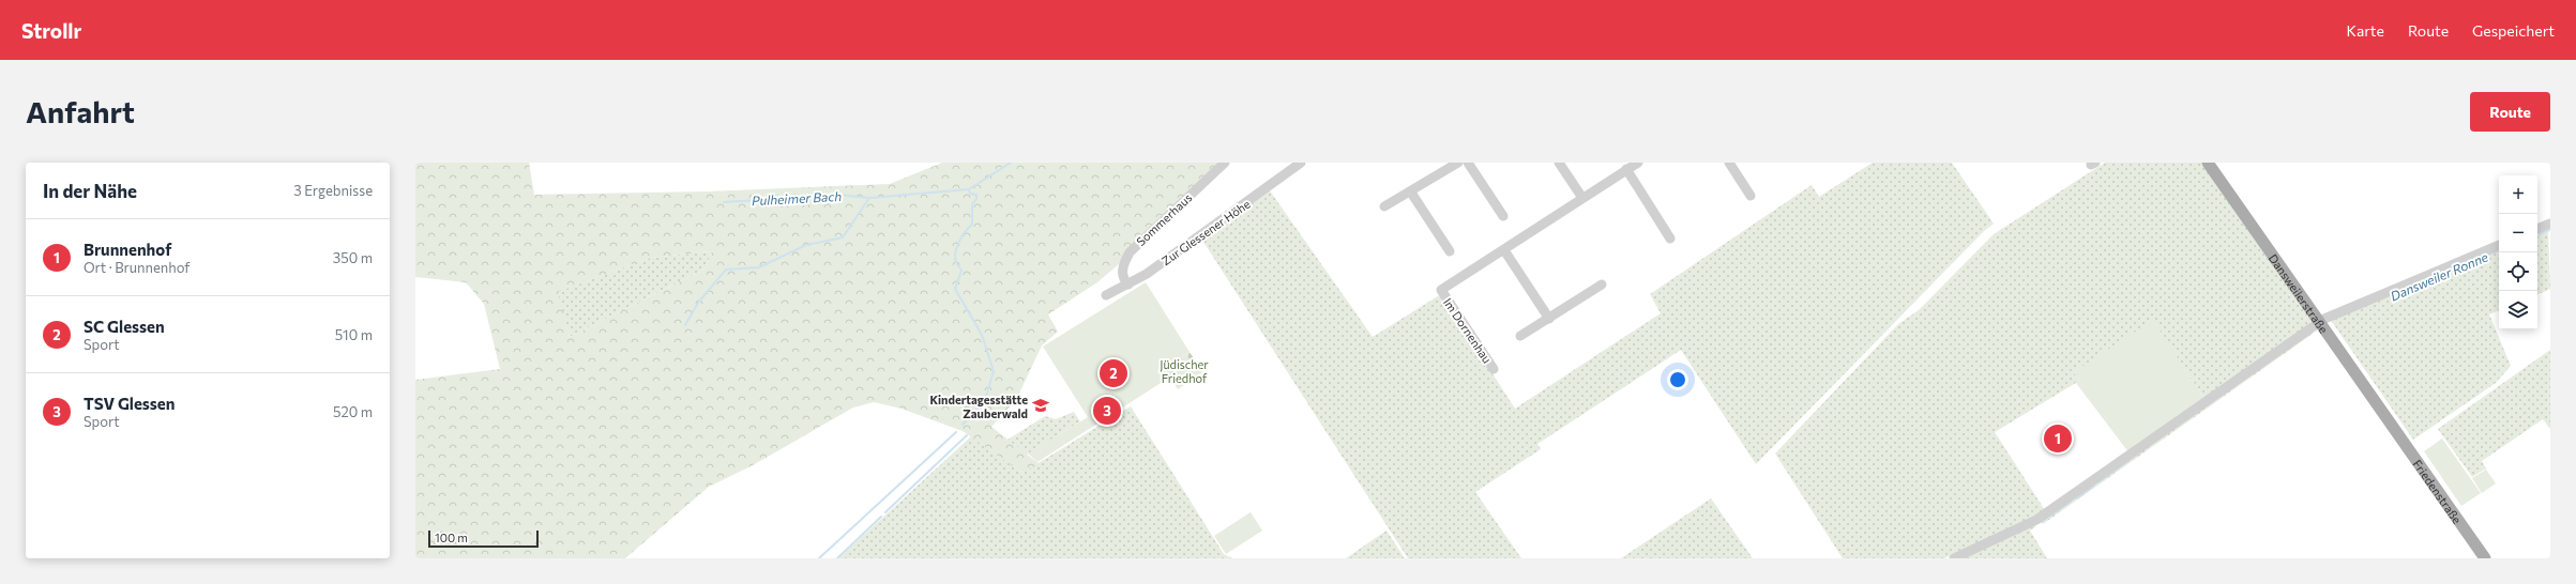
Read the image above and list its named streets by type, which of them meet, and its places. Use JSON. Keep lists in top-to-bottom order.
{
  "streets": {
    "main road": ["Dansweilerstraße", "Friedenstraße"],
    "street": ["Sommerhaus", "Zur Glessener Höhe", "Im Dornenhau"]
  },
  "crossings": [
    ["Sommerhaus", "Zur Glessener Höhe"],
    ["Dansweilerstraße", "Friedenstraße"]
  ],
  "water": ["Pulheimer Bach", "Dansweiler Ronne"],
  "parks": ["Jüdischer Friedhof"],
  "places": {
    "school or university": ["Kindertagesstätte Zauberwald"]
  },
  "scale_bar": "100 m",
  "page": {
    "header": "Strollr",
    "nav": ["Karte", "Route", "Gespeichert"],
    "buttons": "Route",
    "title": "Anfahrt",
    "heading": ["In der Nähe", "3 Ergebnisse"],
    "map_buttons": ["+", "−"],
    "list": [
      {
        "mark": "1",
        "name": "Brunnenhof",
        "note": "Ort · Brunnenhof",
        "value": "350 m"
      },
      {
        "mark": "2",
        "name": "SC Glessen",
        "note": "Sport",
        "value": "510 m"
      },
      {
        "mark": "3",
        "name": "TSV Glessen",
        "note": "Sport",
        "value": "520 m"
      }
    ],
    "pins": ["2", "3", "1"],
    "scale": "100 m"
  }
}
